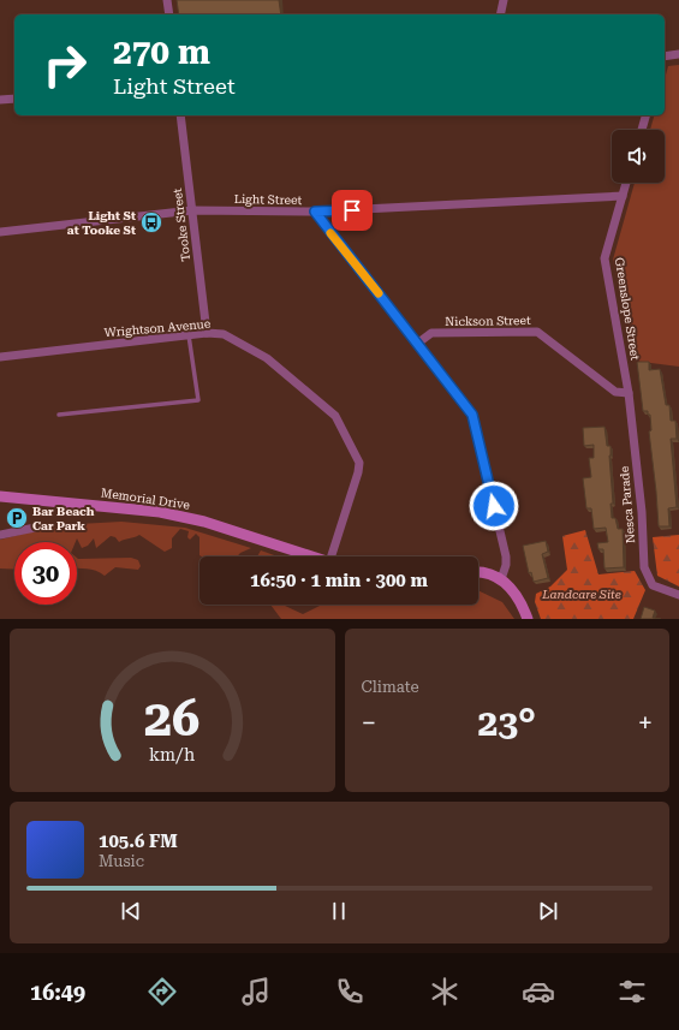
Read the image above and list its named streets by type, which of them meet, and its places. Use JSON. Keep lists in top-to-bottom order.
{
  "streets": {
    "main road": ["Memorial Drive"],
    "street": [
      "Light Street",
      "Tooke Street",
      "Greenslope Street",
      "Nickson Street",
      "Wrightson Avenue",
      "Nesca Parade"
    ]
  },
  "crossings": [
    ["Light Street", "Tooke Street"],
    ["Light Street", "Greenslope Street"],
    ["Tooke Street", "Wrightson Avenue"],
    ["Greenslope Street", "Nickson Street"],
    ["Greenslope Street", "Nesca Parade"],
    ["Nickson Street", "Nesca Parade"]
  ],
  "parks": ["Landcare Site"],
  "places": {
    "bus stop": ["Light St at Tooke St"],
    "parking": ["Bar Beach Car Park"]
  },
  "page": {
    "turn": ["270 m", "Light Street"],
    "limit": "30",
    "trip": "16:50 · 1 min · 300 m",
    "tile": "Climate",
    "heat": ["−", "23°", "+"],
    "song": ["105.6 FM", "Music"],
    "tabs": "16:49",
    "gauge": ["26", "km/h"]
  }
}
